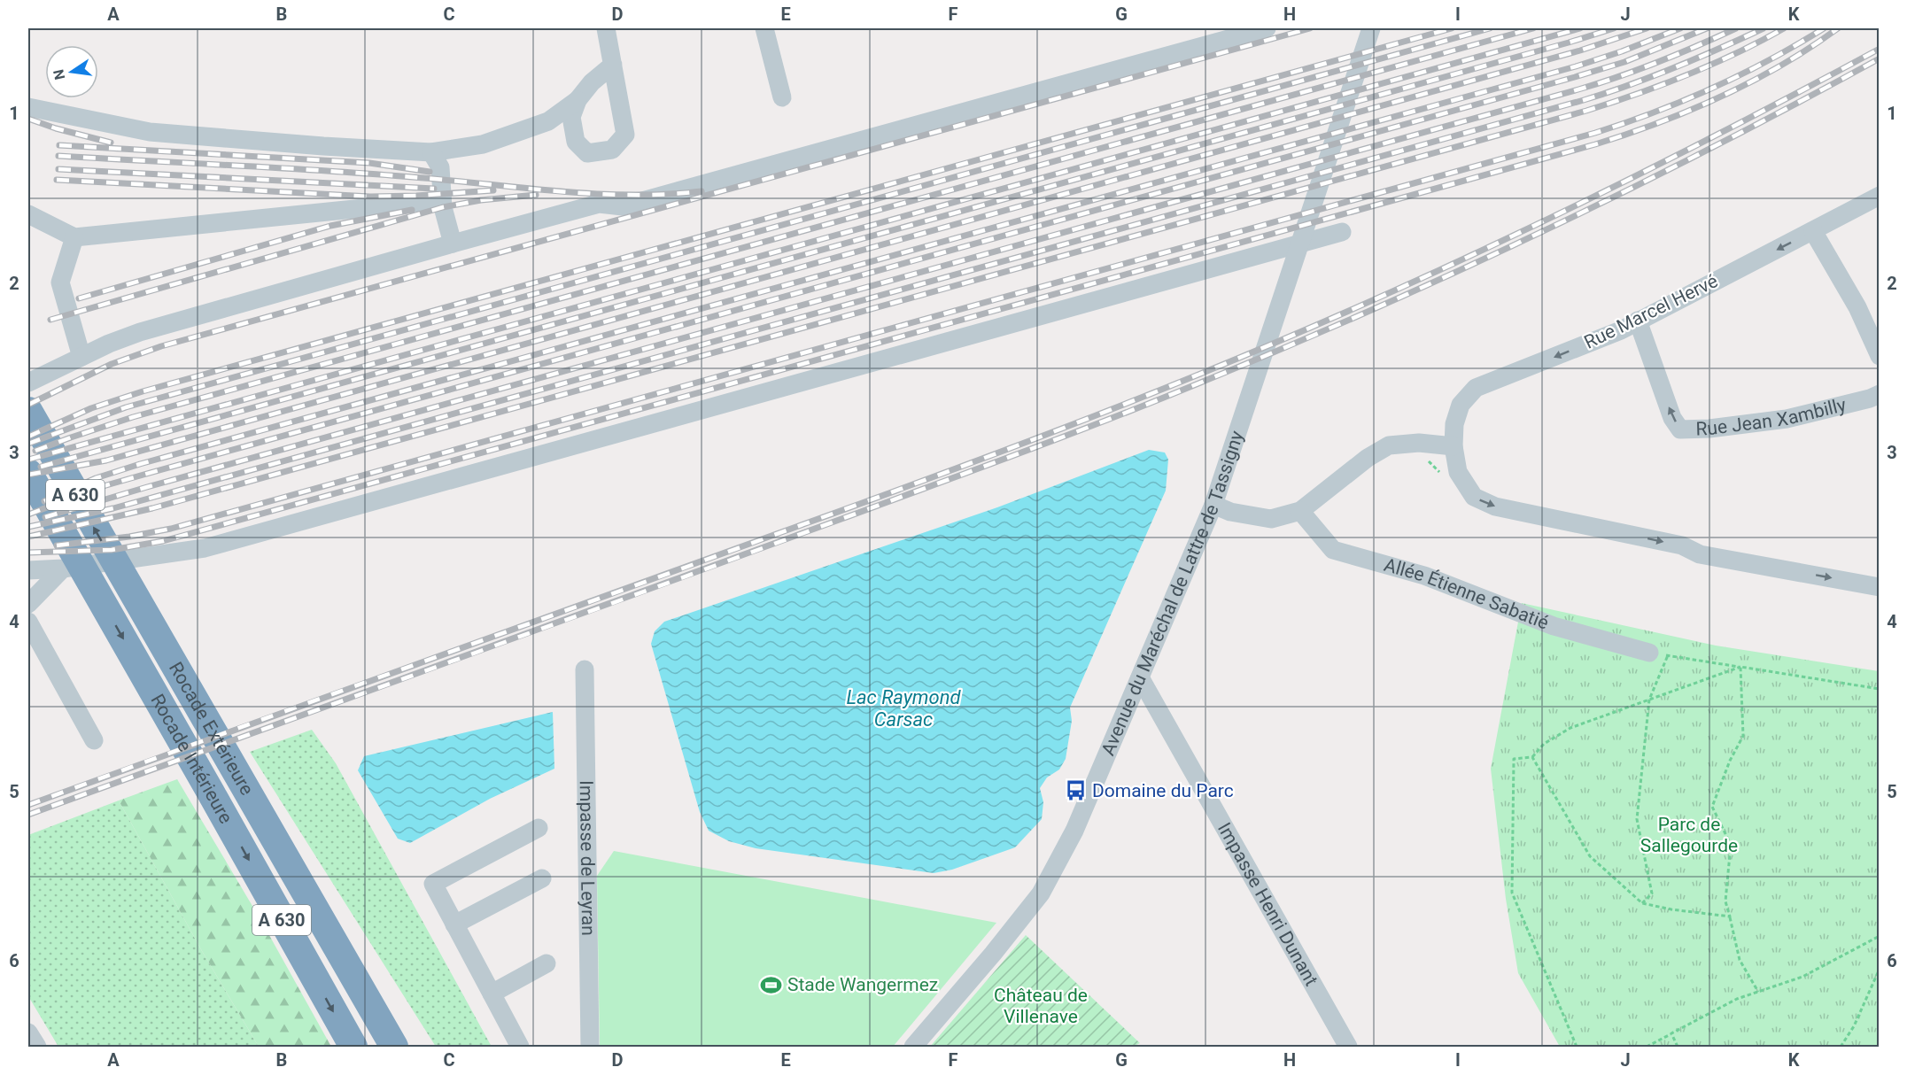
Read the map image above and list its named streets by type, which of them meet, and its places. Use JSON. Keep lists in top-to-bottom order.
{
  "streets": {
    "highway": ["A 630", "Rocade Extérieure", "Rocade Intérieure"],
    "street": [
      "Rue Marcel Hervé",
      "Rue Jean Xambilly",
      "Avenue du Maréchal de Lattre de Tassigny",
      "Allée Étienne Sabatié",
      "Impasse de Leyran",
      "Impasse Henri Dunant"
    ]
  },
  "crossings": [
    ["Rue Marcel Hervé", "Rue Jean Xambilly"],
    ["Avenue du Maréchal de Lattre de Tassigny", "Impasse Henri Dunant"]
  ],
  "one_way": ["Rocade Extérieure", "Rocade Intérieure"],
  "water": ["Lac Raymond Carsac"],
  "parks": ["Parc de Sallegourde", "Château de Villenave"],
  "places": {
    "bus stop": ["Domaine du Parc"],
    "sports": ["Stade Wangermez"]
  },
  "north": "left",
  "grid": {
    "columns": [
      "A",
      "B",
      "C",
      "D",
      "E",
      "F",
      "G",
      "H",
      "I",
      "J",
      "K"
    ],
    "rows": [
      "1",
      "2",
      "3",
      "4",
      "5",
      "6"
    ]
  }
}
